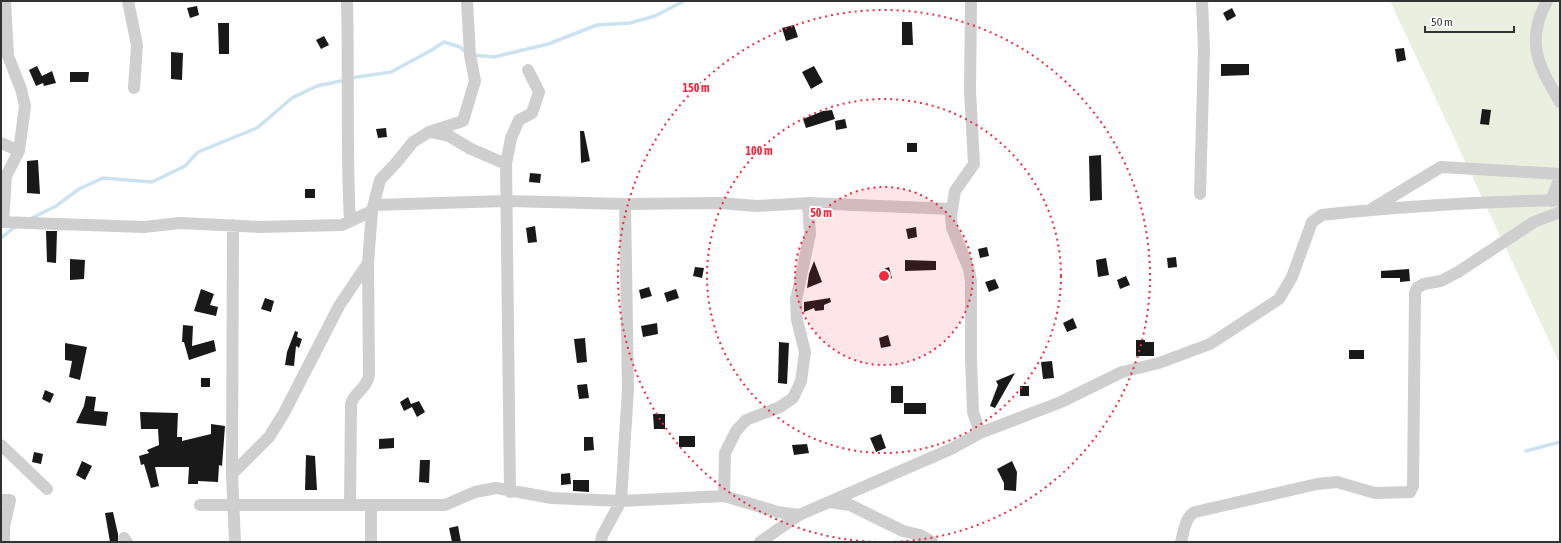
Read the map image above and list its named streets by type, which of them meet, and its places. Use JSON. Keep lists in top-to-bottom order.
{
  "scale_bar": "50 m",
  "rings": ["150 m", "100 m", "50 m"]
}
